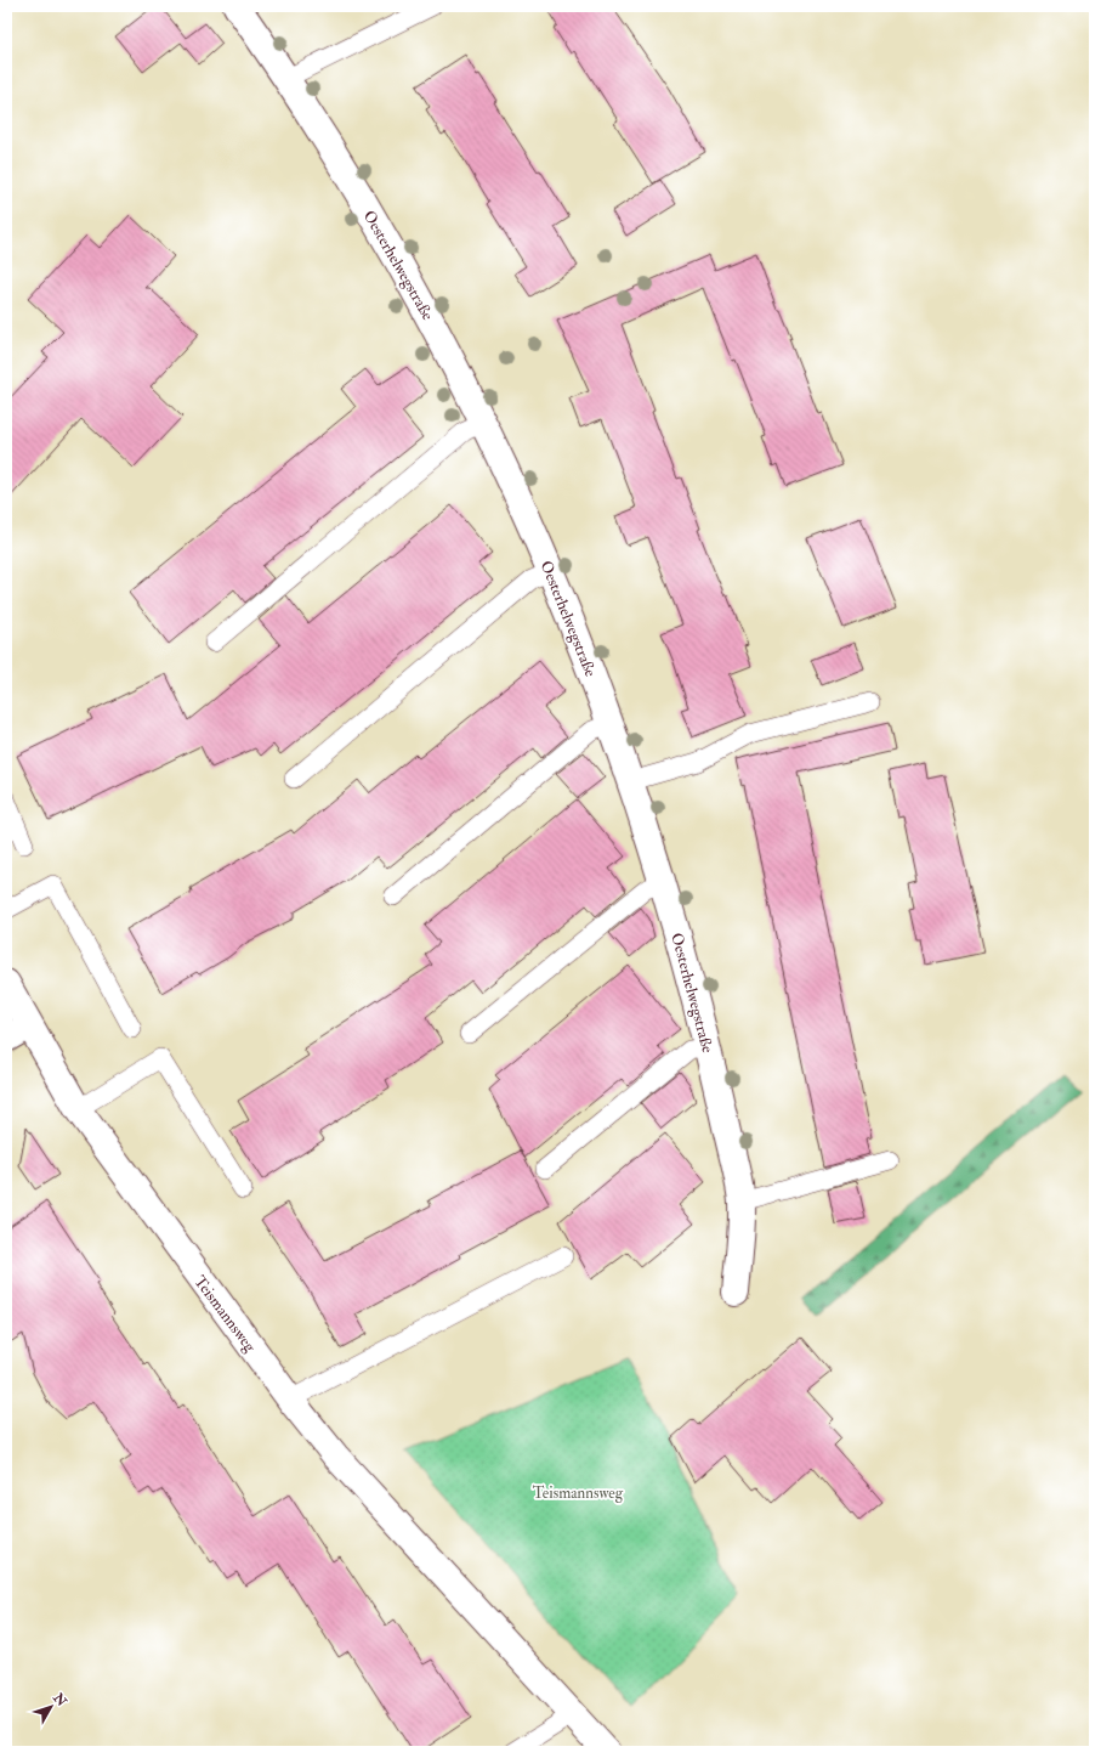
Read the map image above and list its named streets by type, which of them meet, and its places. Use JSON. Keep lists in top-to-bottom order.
{
  "streets": {
    "street": ["Oesterhelwegstraße", "Teismannsweg"]
  },
  "parks": ["Teismannsweg"],
  "north": "top right"
}
